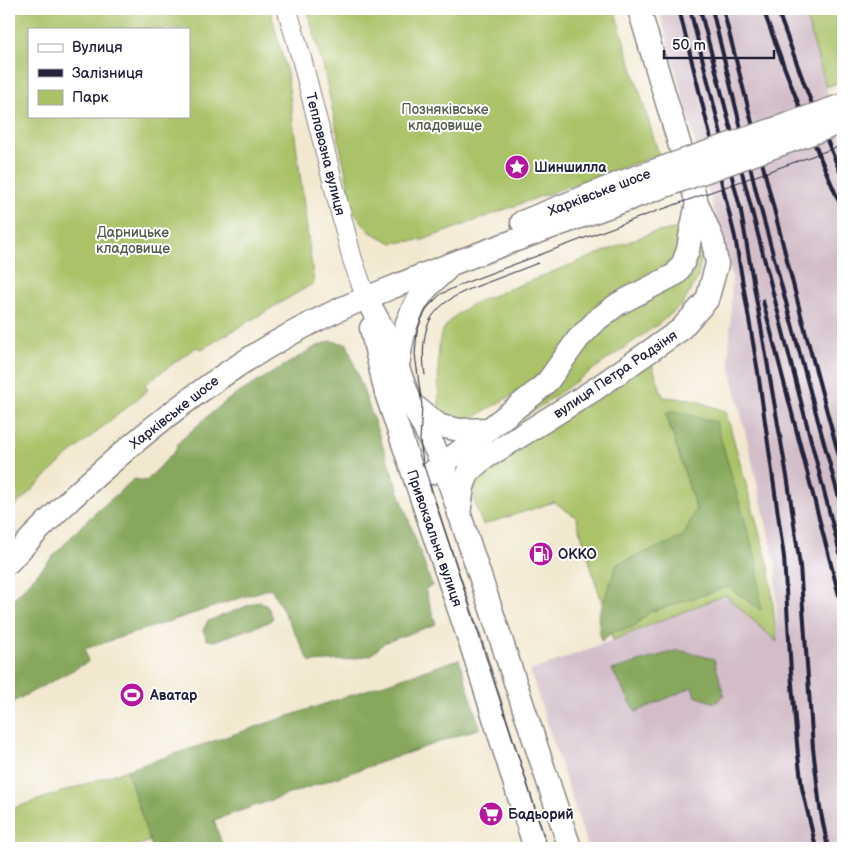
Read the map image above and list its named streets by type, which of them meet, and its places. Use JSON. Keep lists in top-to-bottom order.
{
  "streets": {
    "main road": ["Харківське шосе", "вулиця Петра Радзіня", "Привокзальна вулиця"],
    "street": ["Тепловозна вулиця"]
  },
  "crossings": [
    ["Тепловозна вулиця", "Харківське шосе"],
    ["Тепловозна вулиця", "Привокзальна вулиця"],
    ["Харківське шосе", "Привокзальна вулиця"],
    ["вулиця Петра Радзіня", "Привокзальна вулиця"]
  ],
  "parks": ["Позняківське кладовище", "Дарницьке кладовище"],
  "places": {
    "place": ["Шиншилла"],
    "fuel station": ["ОККО"],
    "sports": ["Аватар"],
    "supermarket": ["Бадьорий"]
  },
  "legend": ["Вулиця", "Залізниця", "Парк"],
  "scale_bar": "50 m"
}
